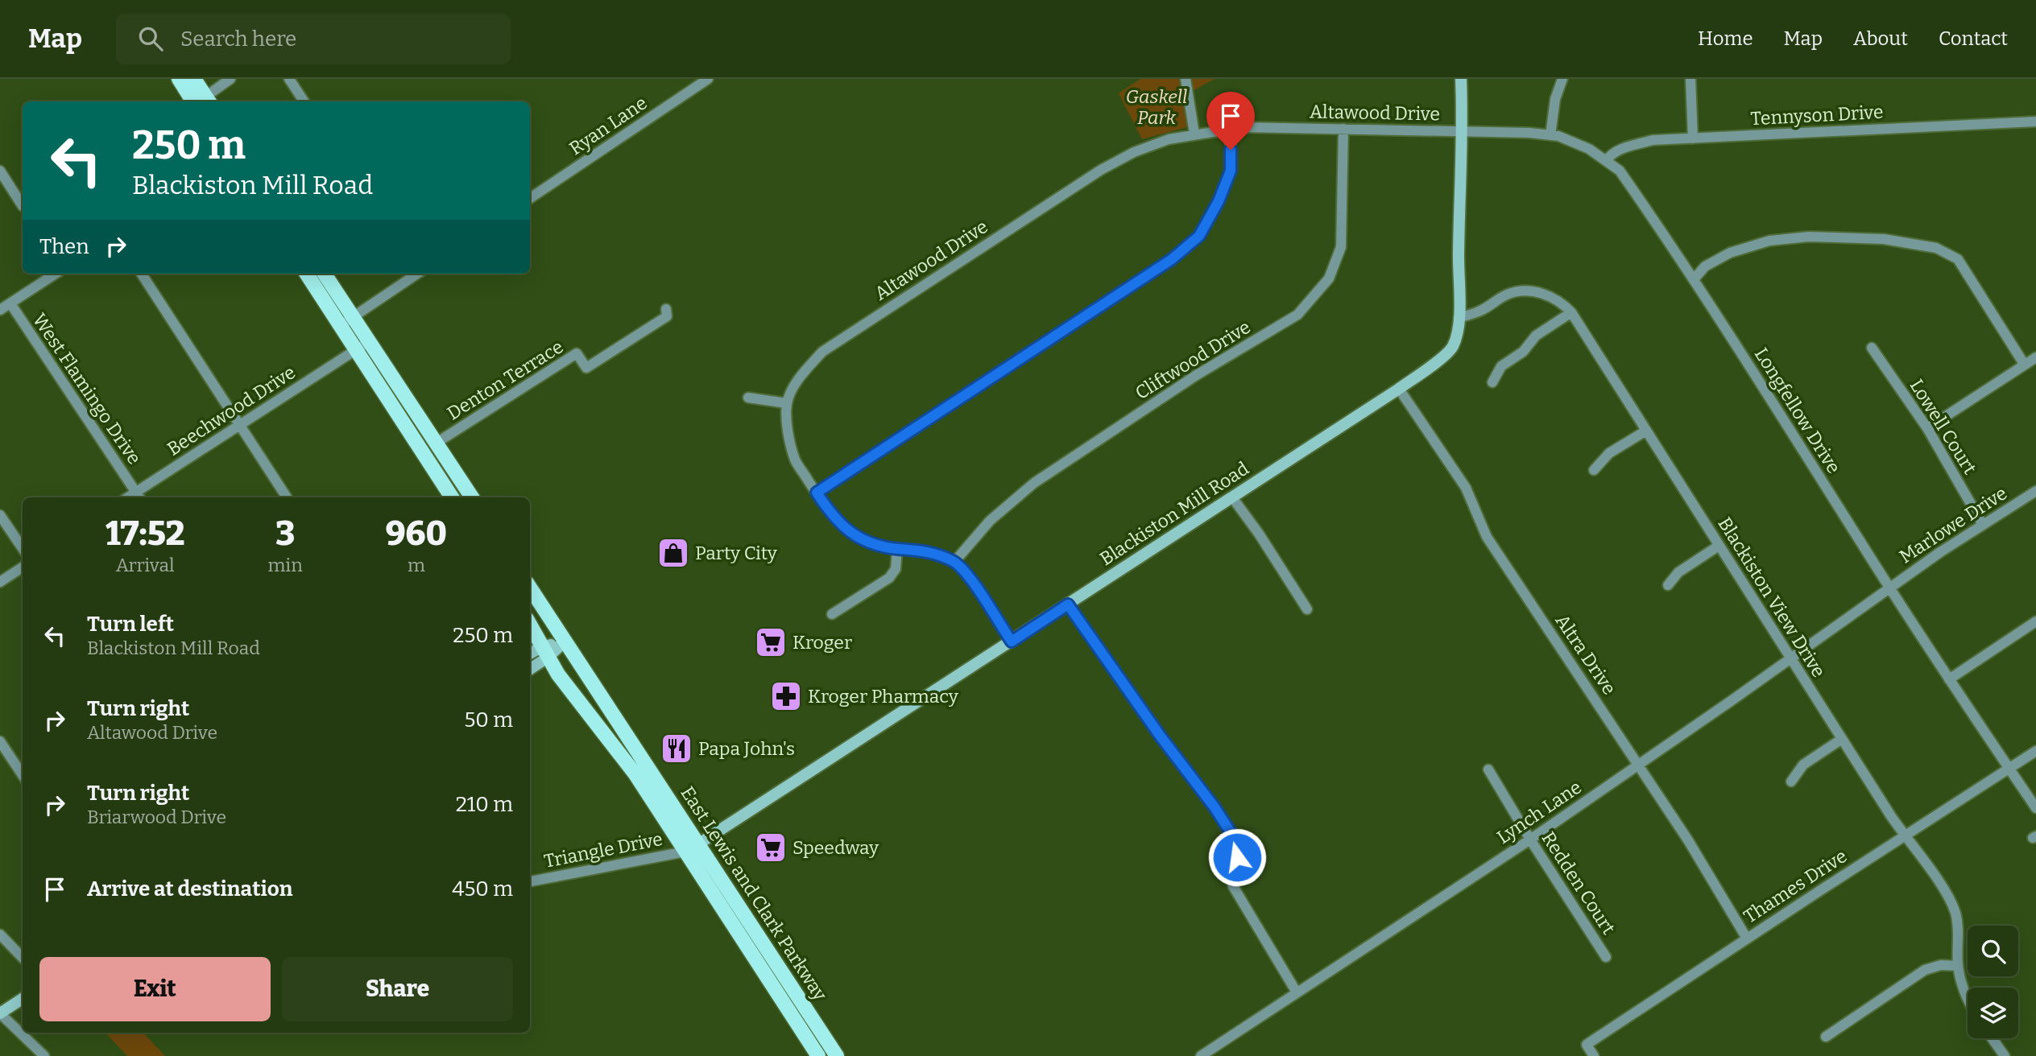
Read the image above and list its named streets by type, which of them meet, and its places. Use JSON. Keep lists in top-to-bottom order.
{
  "streets": {
    "main road": ["Blackiston Mill Road", "East Lewis and Clark Parkway"],
    "street": [
      "Altawood Drive",
      "Tennyson Drive",
      "Ryan Lane",
      "Cliftwood Drive",
      "Denton Terrace",
      "West Flamingo Drive",
      "Beechwood Drive",
      "Longfellow Drive",
      "Lowell Court",
      "Marlowe Drive",
      "Blackiston View Drive",
      "Altra Drive",
      "Lynch Lane",
      "Triangle Drive",
      "Redden Court",
      "Thames Drive"
    ]
  },
  "crossings": [
    ["Altawood Drive", "Cliftwood Drive"],
    ["Altawood Drive", "Longfellow Drive"],
    ["Altawood Drive", "Blackiston Mill Road"],
    ["Tennyson Drive", "Longfellow Drive"],
    ["West Flamingo Drive", "Beechwood Drive"],
    ["Longfellow Drive", "Blackiston Mill Road"],
    ["Longfellow Drive", "Marlowe Drive"],
    ["Longfellow Drive", "Lynch Lane"],
    ["Longfellow Drive", "Thames Drive"],
    ["Lowell Court", "Marlowe Drive"],
    ["Blackiston Mill Road", "Blackiston View Drive"],
    ["Blackiston Mill Road", "Altra Drive"],
    ["Blackiston Mill Road", "Triangle Drive"],
    ["Blackiston Mill Road", "East Lewis and Clark Parkway"],
    ["Marlowe Drive", "Lynch Lane"],
    ["Blackiston View Drive", "Lynch Lane"],
    ["Blackiston View Drive", "Thames Drive"],
    ["Altra Drive", "Lynch Lane"],
    ["Altra Drive", "Thames Drive"],
    ["Lynch Lane", "Redden Court"],
    ["Triangle Drive", "East Lewis and Clark Parkway"]
  ],
  "parks": ["Gaskell Park"],
  "places": {
    "shop": ["Party City"],
    "supermarket": ["Kroger", "Speedway"],
    "pharmacy": ["Kroger Pharmacy"],
    "restaurant": ["Papa John's"]
  },
  "page": {
    "header": "Map",
    "search": "Search here",
    "nav": [
      "Home",
      "Map",
      "About",
      "Contact"
    ],
    "turn": ["250 m", "Blackiston Mill Road"],
    "then": "Then",
    "eta": [
      "17:52",
      "Arrival",
      "3",
      "min",
      "960",
      "m"
    ],
    "list": [
      {
        "name": "Turn left",
        "note": "Blackiston Mill Road",
        "value": "250 m"
      },
      {
        "name": "Turn right",
        "note": "Altawood Drive",
        "value": "50 m"
      },
      {
        "name": "Turn right",
        "note": "Briarwood Drive",
        "value": "210 m"
      },
      {
        "name": "Arrive at destination",
        "value": "450 m"
      }
    ],
    "buttons": ["Exit", "Share"]
  }
}
